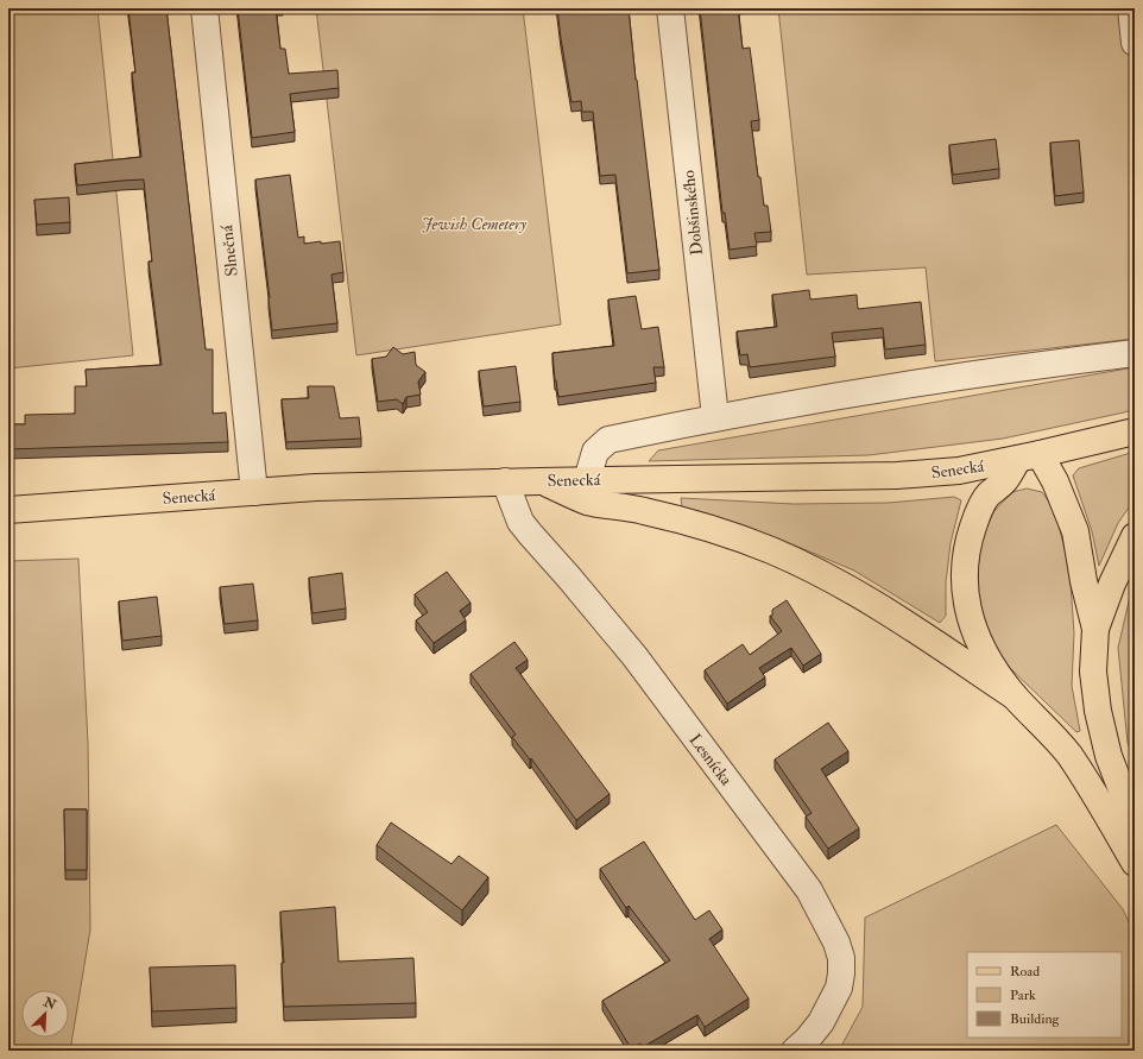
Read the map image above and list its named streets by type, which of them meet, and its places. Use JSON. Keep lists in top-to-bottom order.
{
  "streets": {
    "main road": ["Senecká"],
    "street": ["Dobšinského", "Slnečná", "Lesnícka"]
  },
  "crossings": [
    ["Slnečná", "Senecká"],
    ["Senecká", "Lesnícka"]
  ],
  "parks": ["Jewish Cemetery"],
  "legend": ["Road", "Park", "Building"],
  "north": "top right"
}
